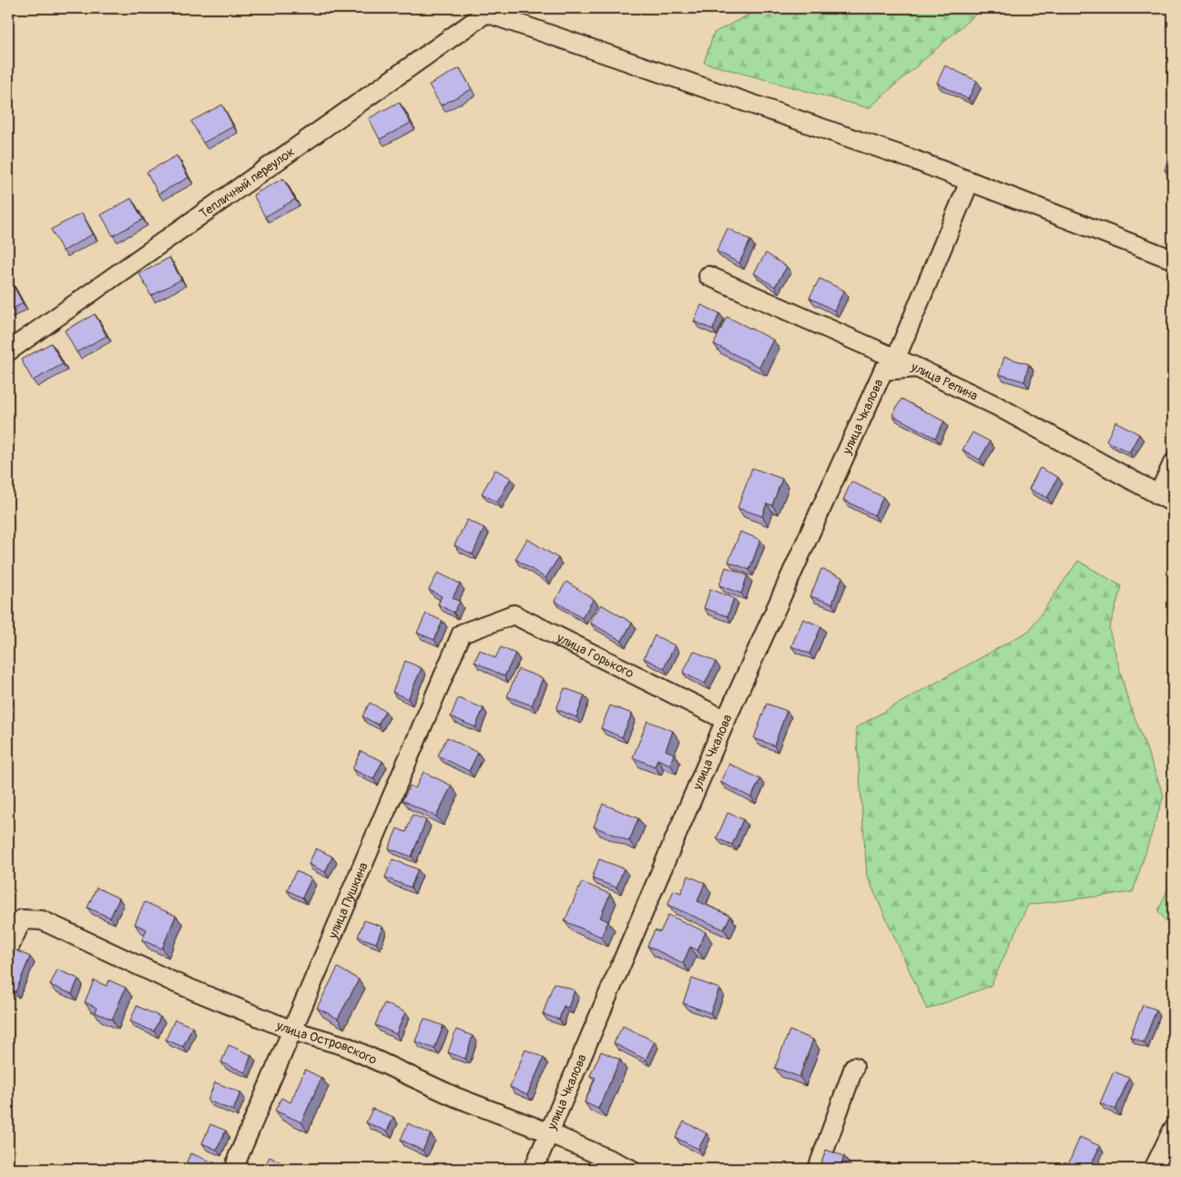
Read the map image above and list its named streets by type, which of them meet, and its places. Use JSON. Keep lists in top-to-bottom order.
{
  "streets": {
    "street": [
      "Тепличный переулок",
      "улица Репина",
      "улица Чкалова",
      "улица Горького",
      "улица Пушкина",
      "улица Островского"
    ]
  },
  "crossings": [
    ["улица Репина", "улица Чкалова"],
    ["улица Чкалова", "улица Горького"],
    ["улица Чкалова", "улица Островского"],
    ["улица Горького", "улица Пушкина"],
    ["улица Пушкина", "улица Островского"]
  ]
}
